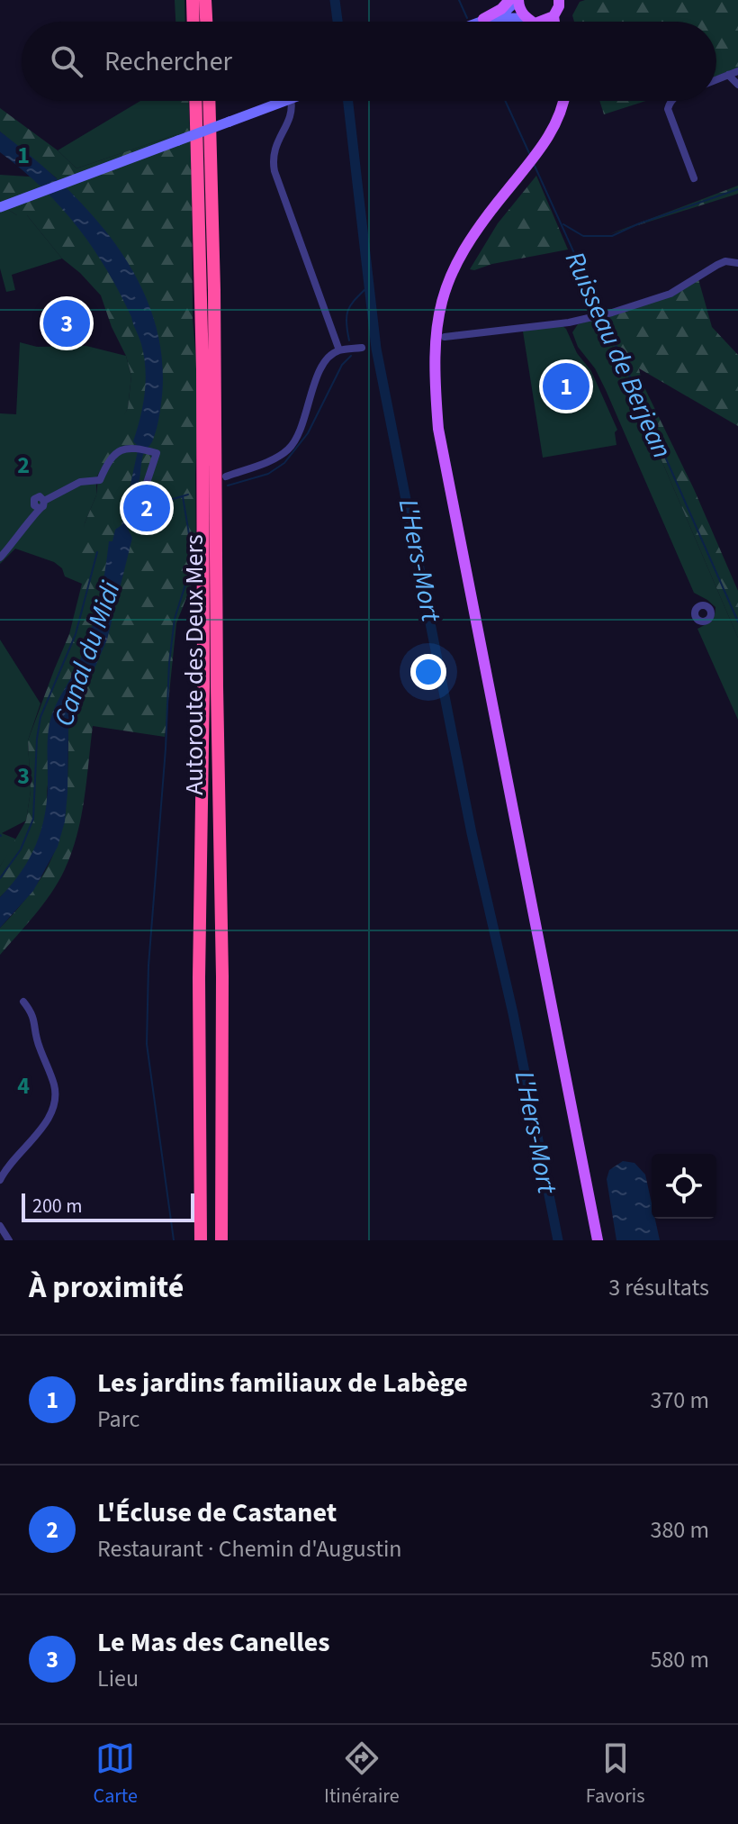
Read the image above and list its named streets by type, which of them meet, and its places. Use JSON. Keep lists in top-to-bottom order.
{
  "streets": {
    "highway": ["Autoroute des Deux Mers"]
  },
  "water": ["Ruisseau de Berjean", "L'Hers-Mort", "Canal du Midi"],
  "scale_bar": "200 m",
  "page": {
    "search": "Rechercher",
    "pins": ["3", "1", "2"],
    "scale": "200 m",
    "heading": ["À proximité", "3 résultats"],
    "list": [
      {
        "mark": "1",
        "name": "Les jardins familiaux de Labège",
        "note": "Parc",
        "value": "370 m"
      },
      {
        "mark": "2",
        "name": "L'Écluse de Castanet",
        "note": "Restaurant · Chemin d'Augustin",
        "value": "380 m"
      },
      {
        "mark": "3",
        "name": "Le Mas des Canelles",
        "note": "Lieu",
        "value": "580 m"
      }
    ],
    "nav": ["Carte", "Itinéraire", "Favoris"]
  },
  "grid": {
    "rows": [
      "1",
      "2",
      "3",
      "4"
    ]
  }
}
